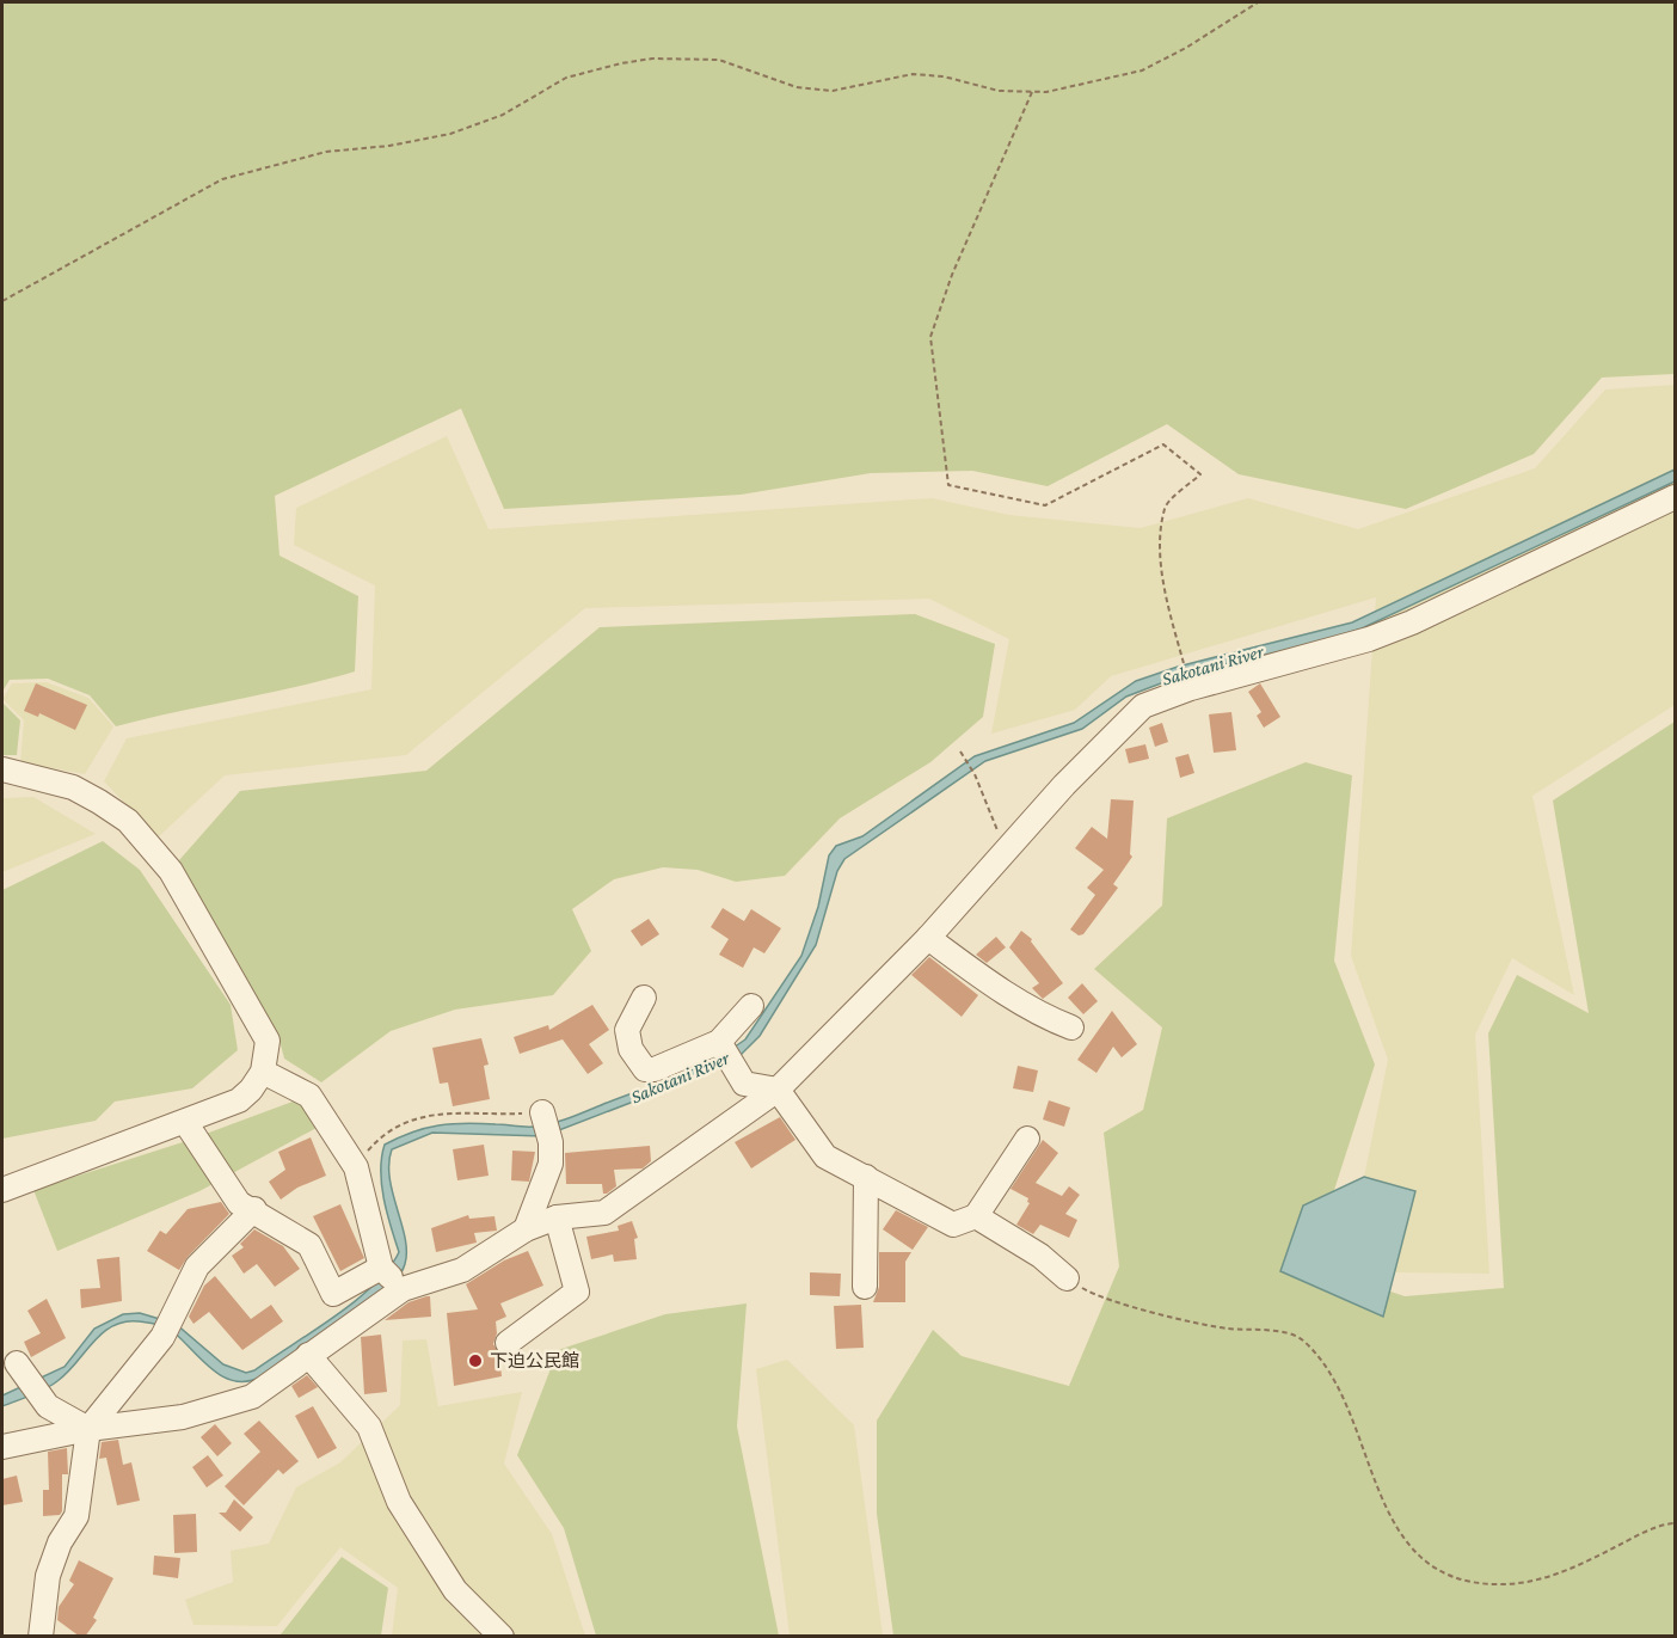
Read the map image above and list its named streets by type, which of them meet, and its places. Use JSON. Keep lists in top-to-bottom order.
{
  "water": ["Sakotani River"],
  "places": ["下迫公民館"]
}
